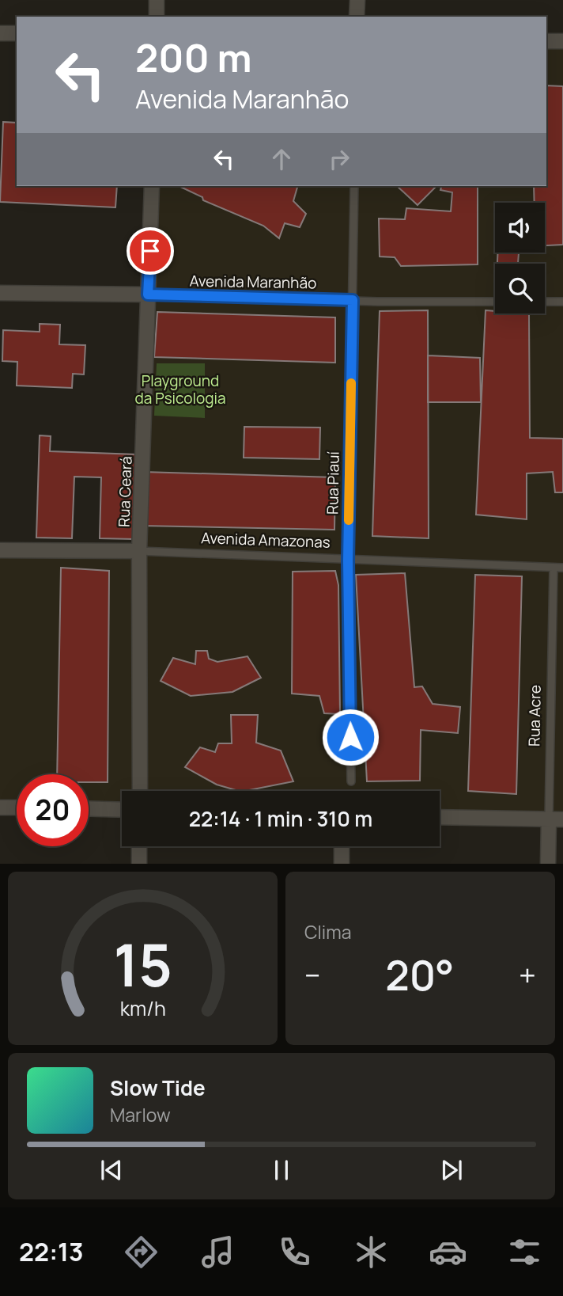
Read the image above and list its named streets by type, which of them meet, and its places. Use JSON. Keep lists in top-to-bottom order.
{
  "streets": {
    "street": [
      "Avenida Maranhão",
      "Rua Ceará",
      "Avenida Amazonas",
      "Rua Acre"
    ],
    "lane": ["Rua Piauí"]
  },
  "crossings": [
    ["Avenida Maranhão", "Rua Piauí"],
    ["Avenida Maranhão", "Rua Ceará"],
    ["Rua Piauí", "Avenida Amazonas"],
    ["Rua Ceará", "Avenida Amazonas"],
    ["Avenida Amazonas", "Rua Acre"]
  ],
  "parks": ["Playground da Psicologia"],
  "page": {
    "turn": ["200 m", "Avenida Maranhão"],
    "limit": "20",
    "trip": "22:14 · 1 min · 310 m",
    "tile": "Clima",
    "heat": ["−", "20°", "+"],
    "song": ["Slow Tide", "Marlow"],
    "tabs": "22:13",
    "gauge": ["15", "km/h"]
  }
}
